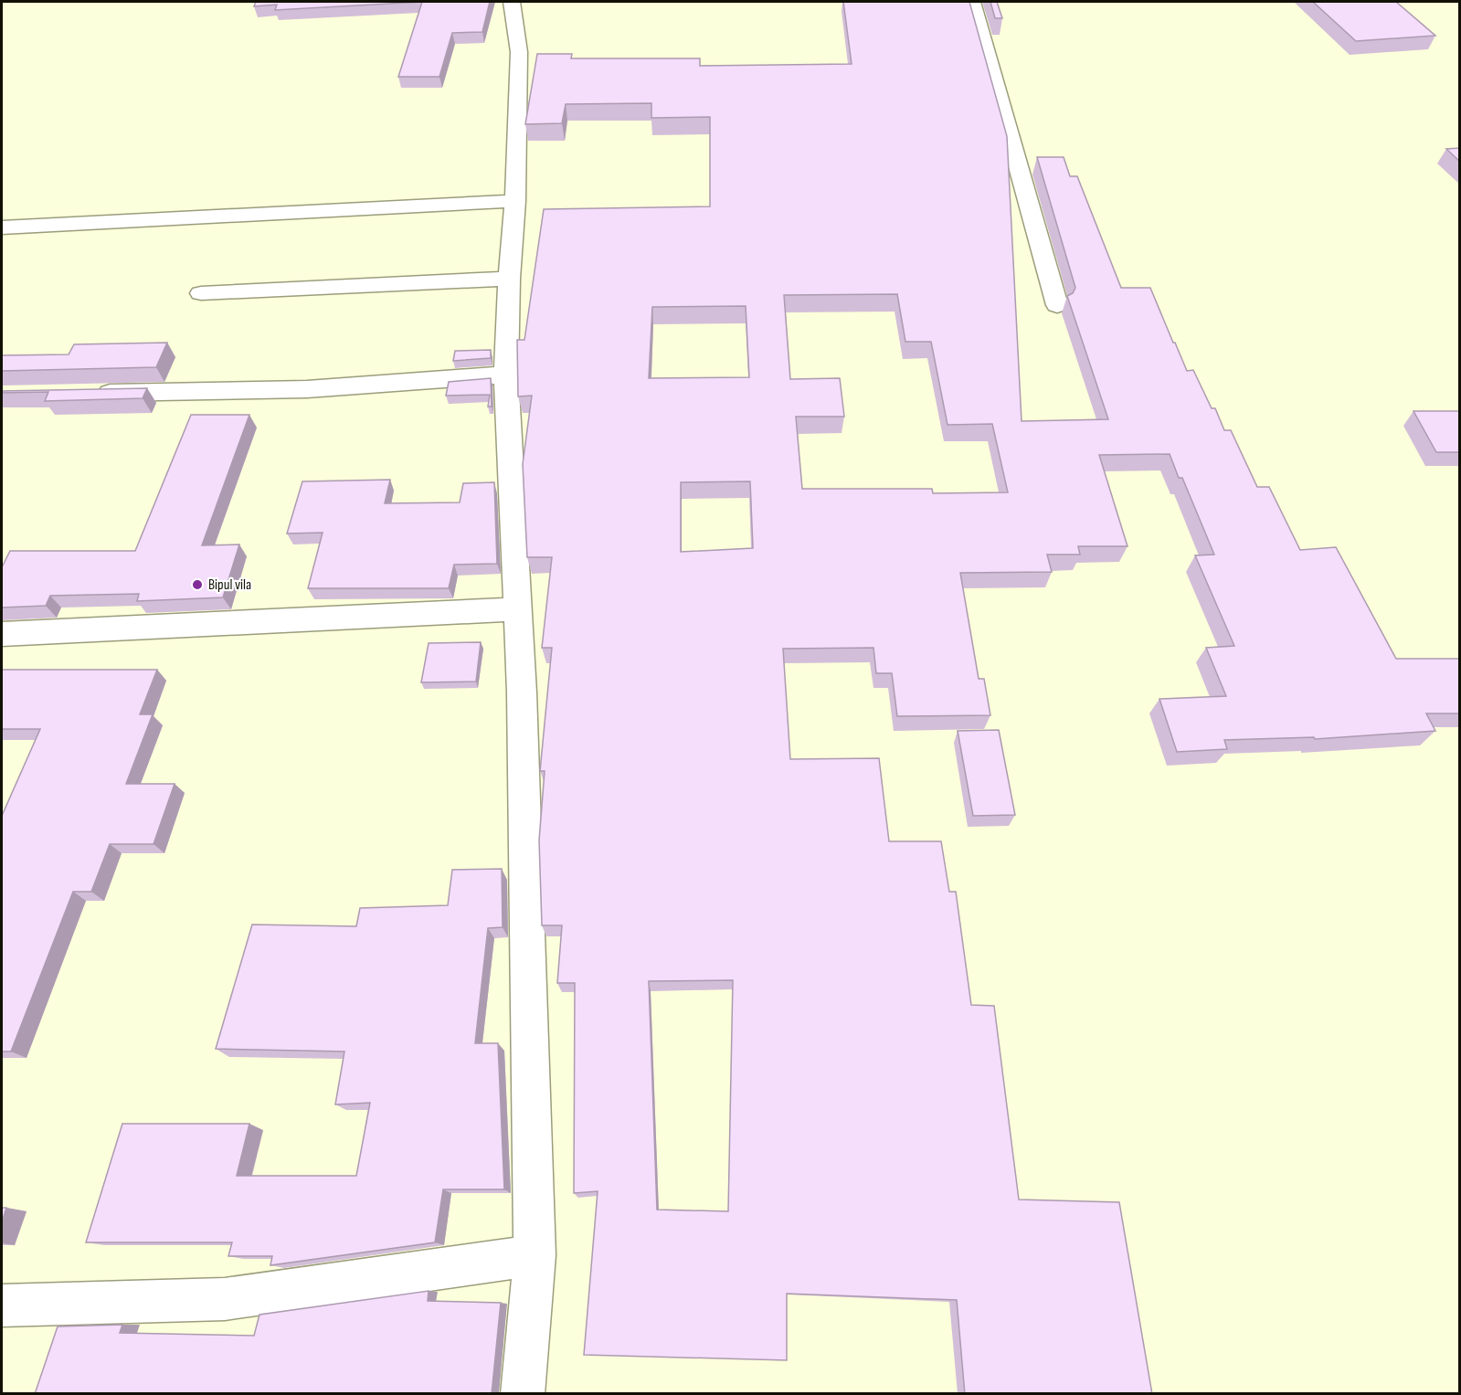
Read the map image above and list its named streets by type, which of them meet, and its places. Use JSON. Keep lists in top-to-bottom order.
{
  "places": ["Bipul vila"]
}
